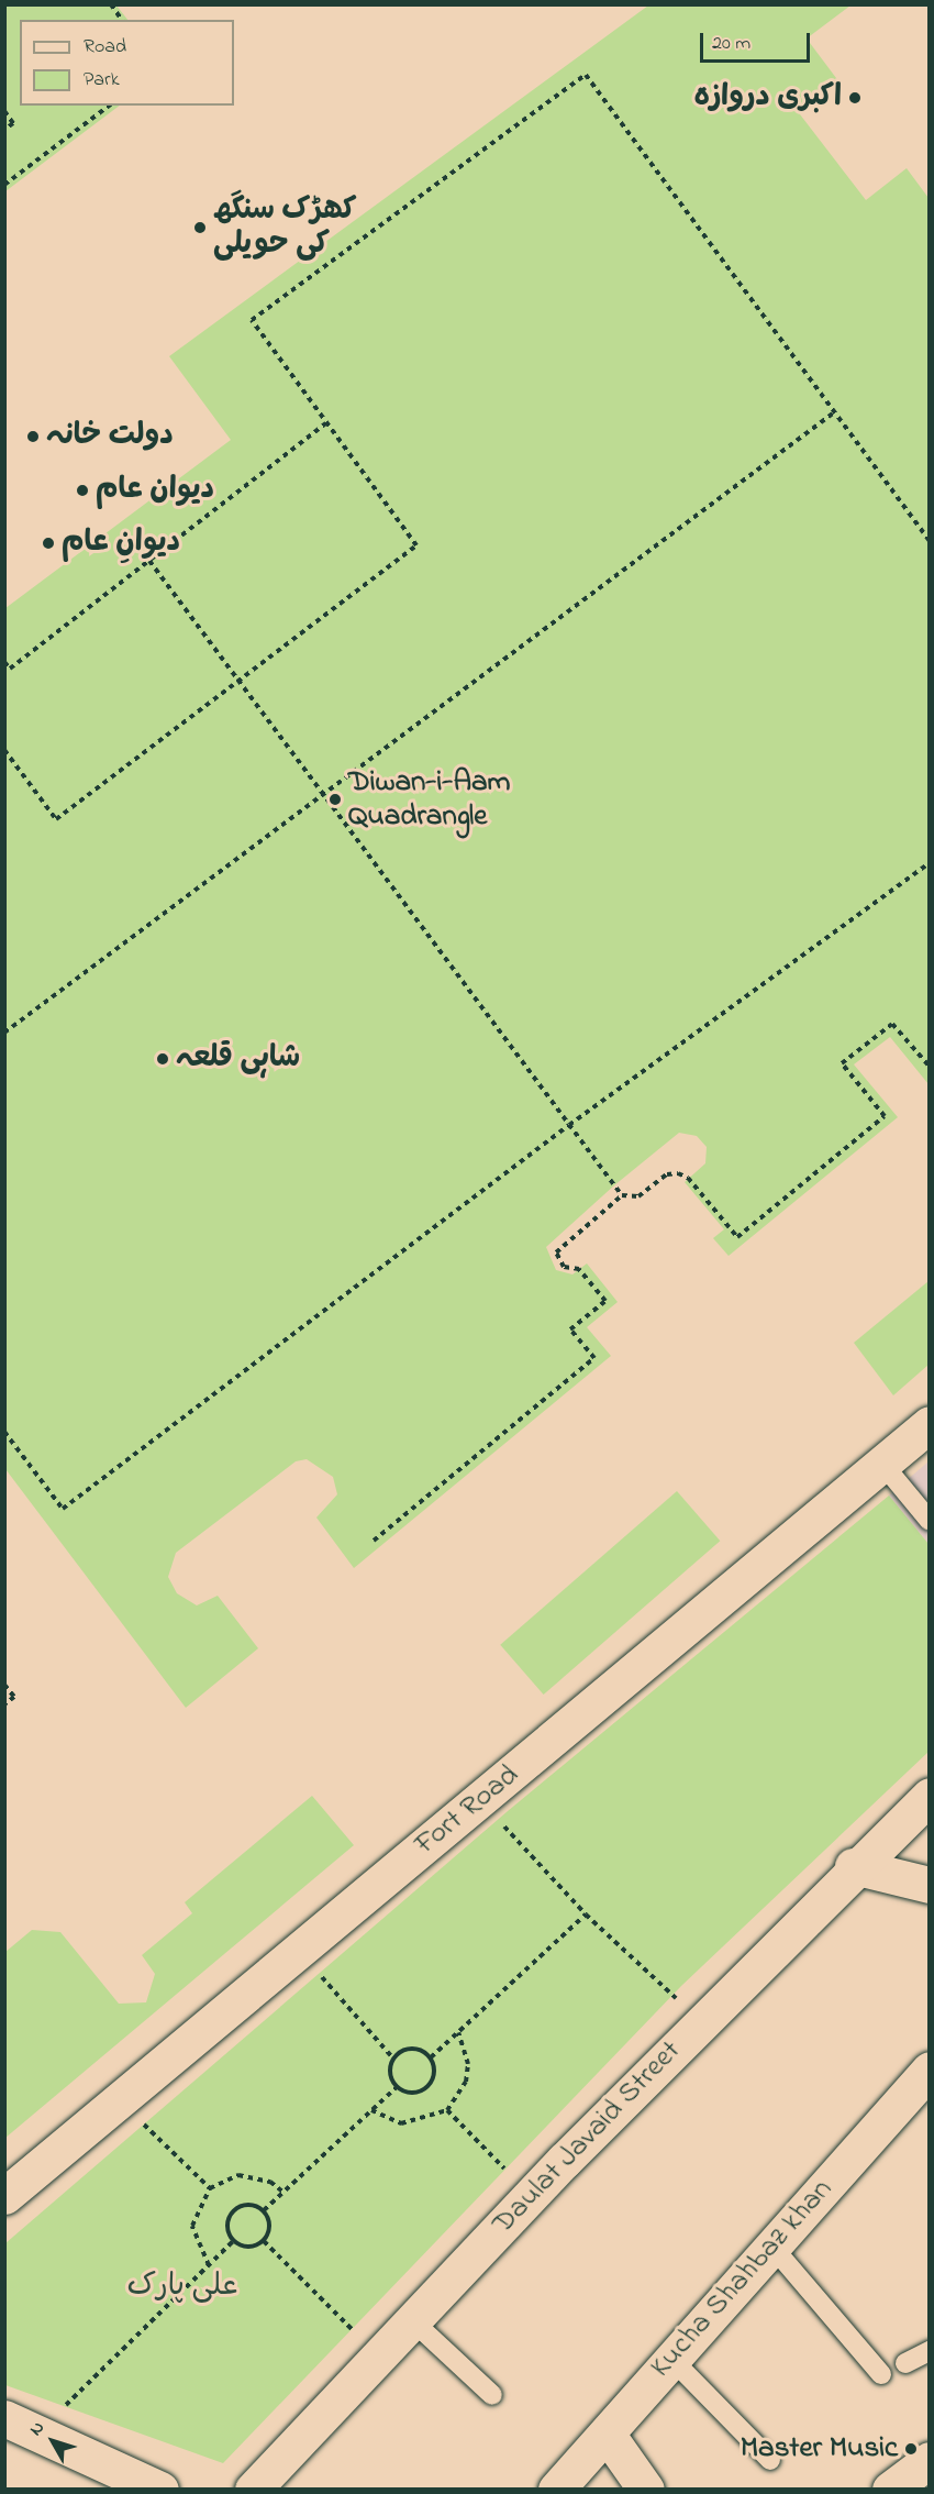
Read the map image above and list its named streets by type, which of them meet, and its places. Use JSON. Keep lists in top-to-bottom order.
{
  "streets": {
    "street": ["Fort Road", "Daulat Javaid Street", "Kucha Shahbaz khan"]
  },
  "parks": ["علی پارک"],
  "places": [
    "اکبری دروازہ",
    "کھڑک سنگھ کی حویلی",
    "دولت خانہ",
    "دیوان عام",
    "دیوانِ عام",
    "Diwan-i-Aam Quadrangle",
    "شاہی قلعہ",
    "Master Music"
  ],
  "legend": ["Road", "Park"],
  "scale_bar": "20 m",
  "north": "top left"
}
